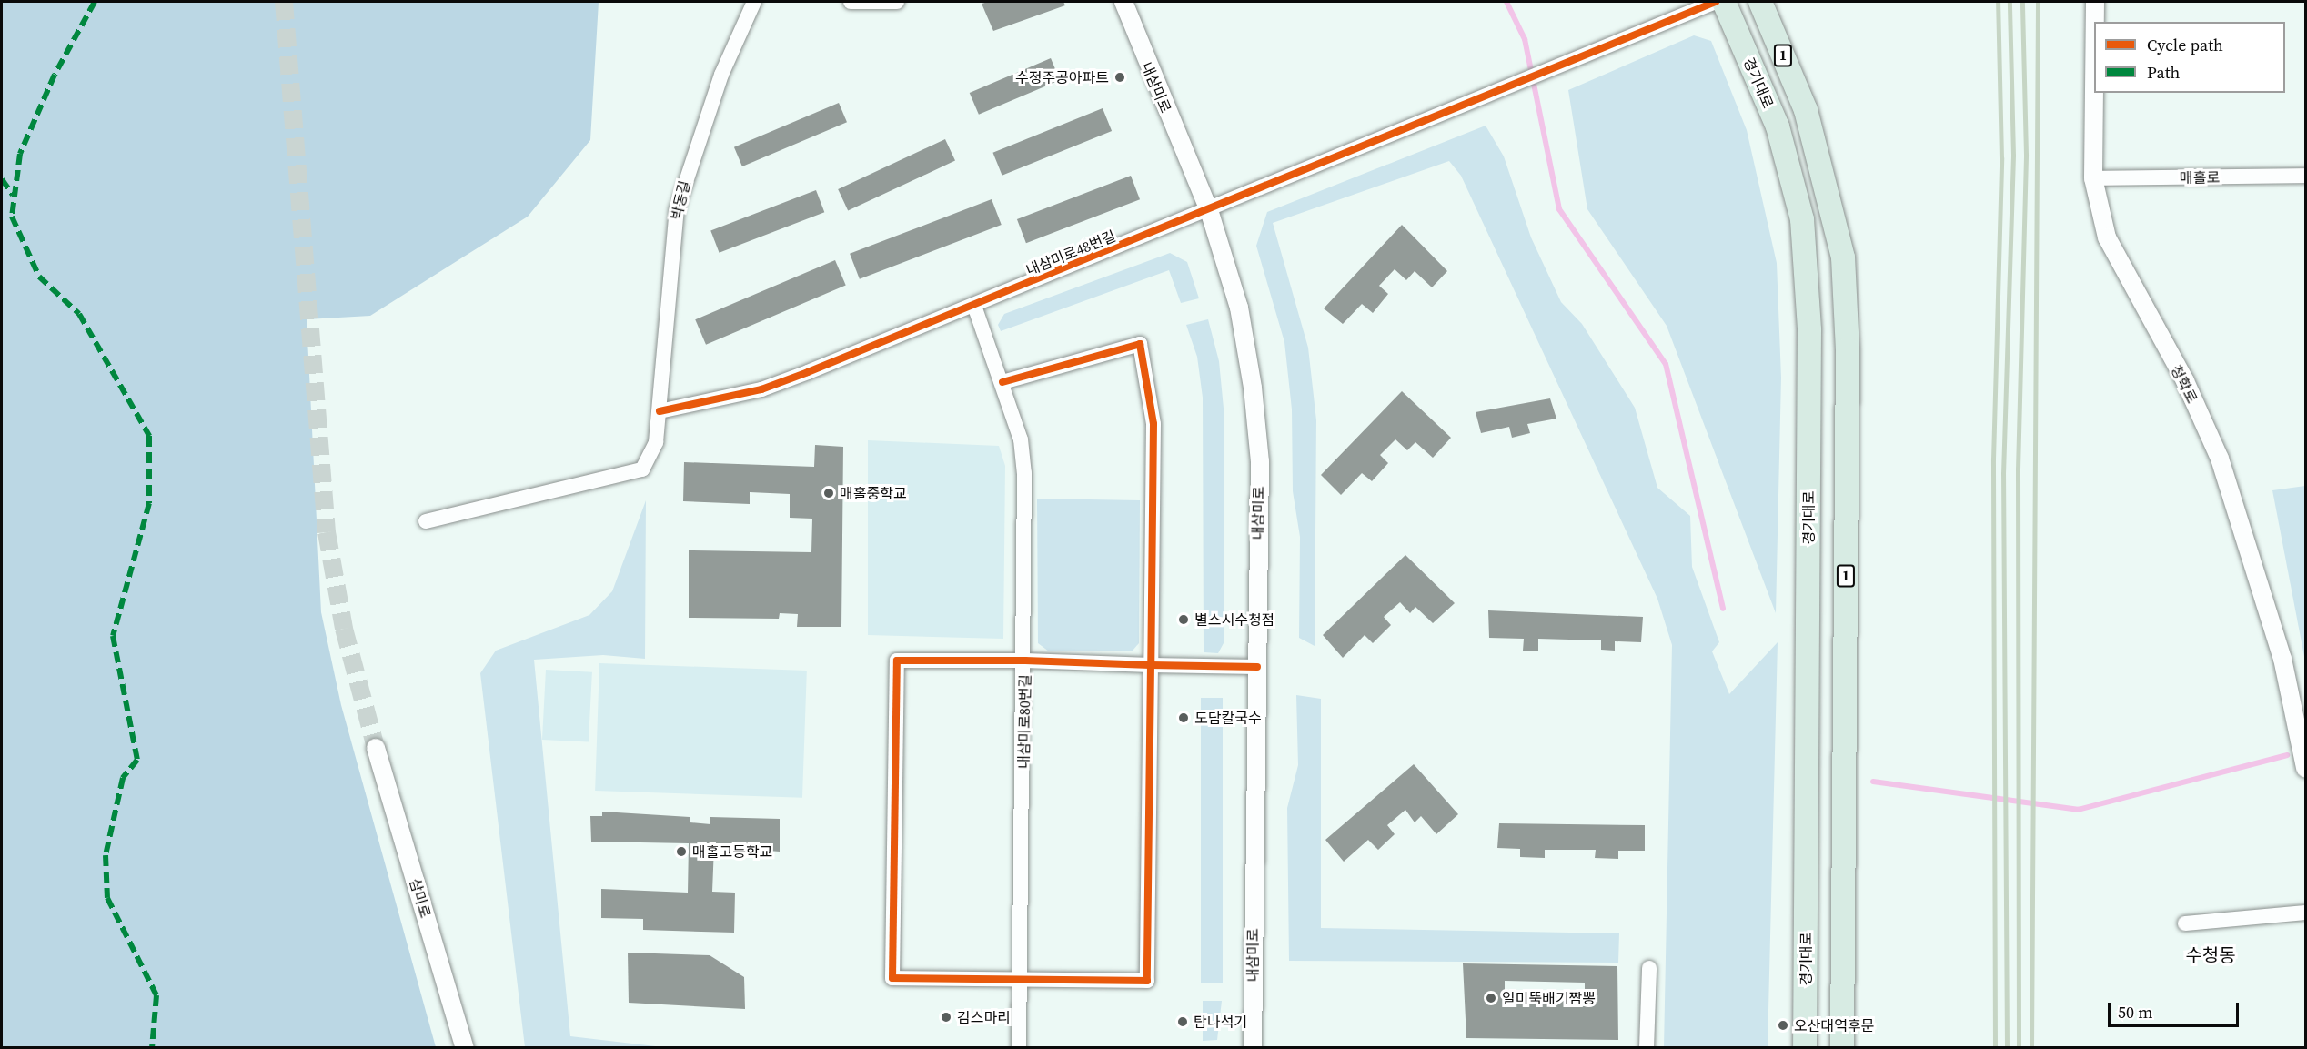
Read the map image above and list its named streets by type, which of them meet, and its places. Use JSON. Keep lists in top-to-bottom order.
{
  "streets": {
    "main road": ["1", "경기대로"],
    "street": [
      "내삼미로",
      "매홀로",
      "박동길",
      "내삼미로48번길",
      "청학로",
      "내삼미로80번길",
      "삼미로"
    ]
  },
  "crossings": [
    ["내삼미로", "내삼미로48번길"],
    ["매홀로", "청학로"],
    ["박동길", "내삼미로48번길"],
    ["내삼미로48번길", "내삼미로80번길"]
  ],
  "districts": ["수청동"],
  "places": [
    "수정주공아파트",
    "매홀중학교",
    "별스시수청점",
    "도담칼국수",
    "매홀고등학교",
    "일미뚝배기짬뽕",
    "김스마리",
    "탐나석기",
    "오산대역후문"
  ],
  "legend": ["Cycle path", "Path"],
  "scale_bar": "50 m"
}
